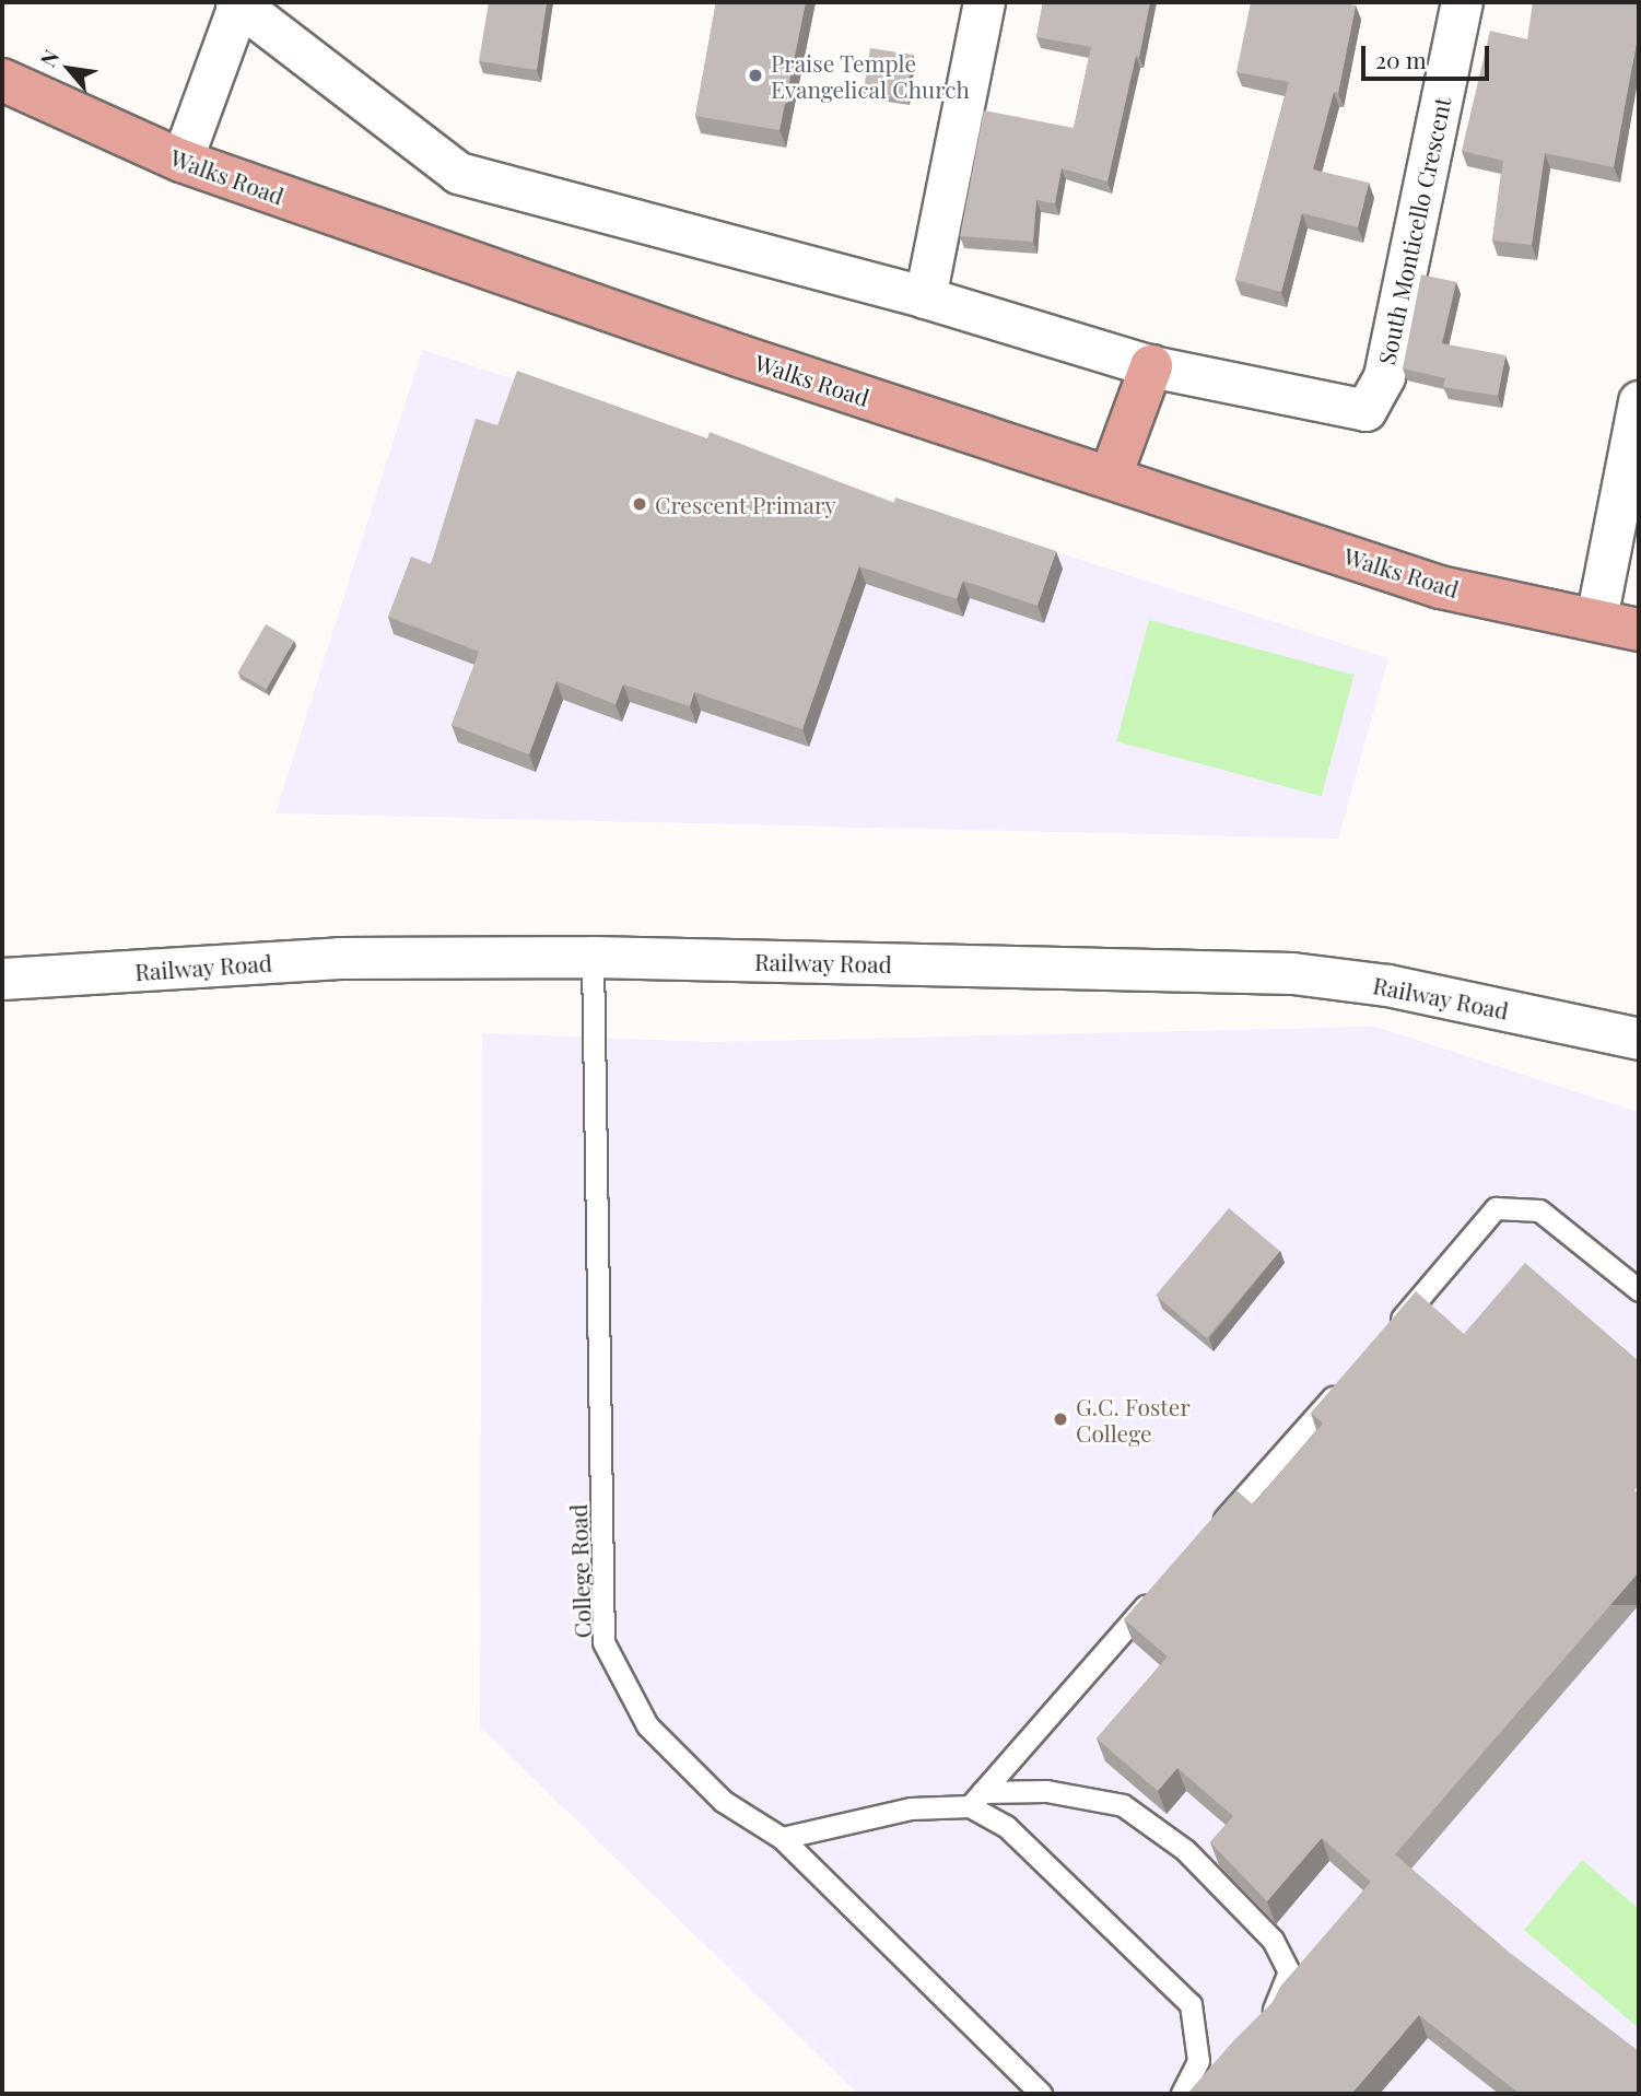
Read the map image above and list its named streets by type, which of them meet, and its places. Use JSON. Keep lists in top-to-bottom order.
{
  "streets": {
    "main road": ["Walks Road"],
    "street": ["South Monticello Crescent", "Railway Road"],
    "lane": ["College Road"]
  },
  "crossings": [
    ["Railway Road", "College Road"]
  ],
  "places": ["Praise Temple Evangelical Church", "Crescent Primary", "G.C. Foster College"],
  "scale_bar": "20 m",
  "north": "top left"
}
